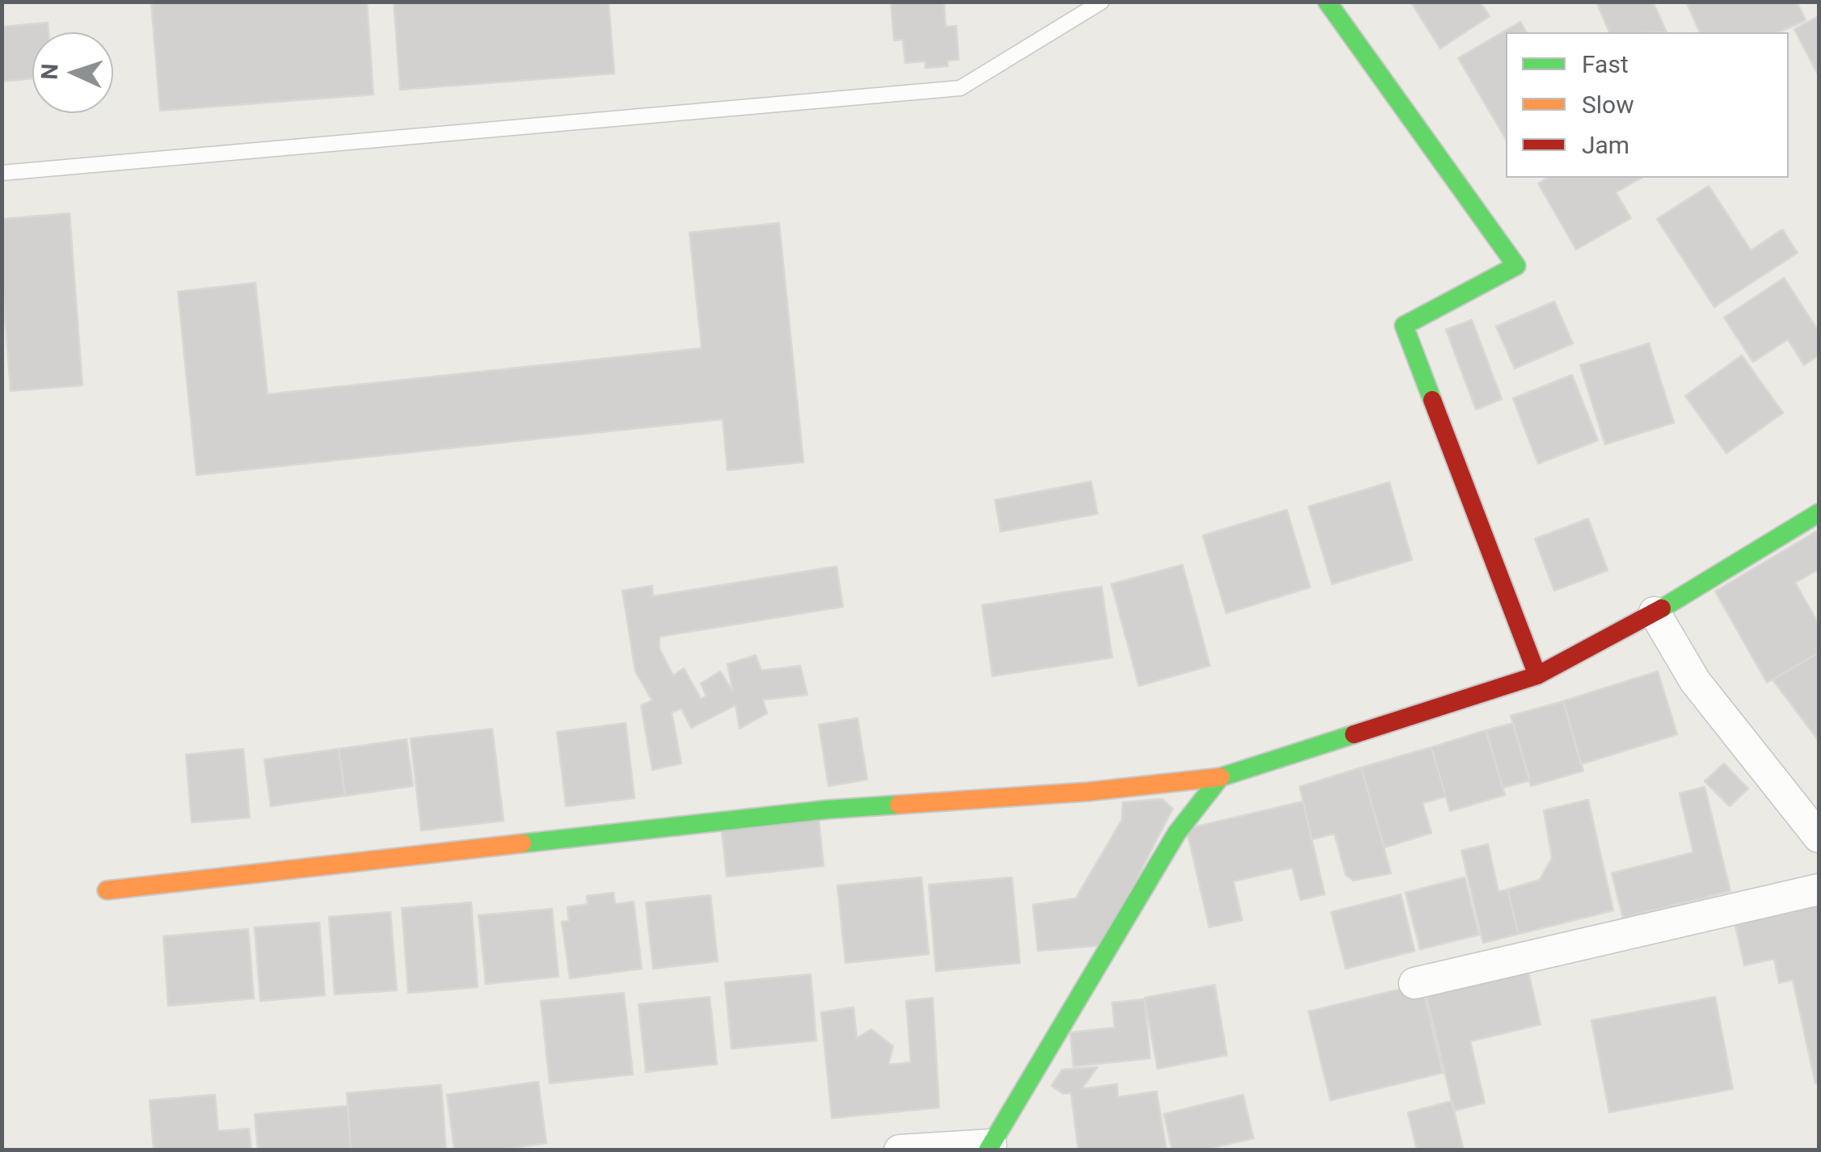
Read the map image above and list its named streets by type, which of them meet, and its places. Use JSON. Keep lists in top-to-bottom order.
{
  "legend": ["Fast", "Slow", "Jam"],
  "north": "left"
}
